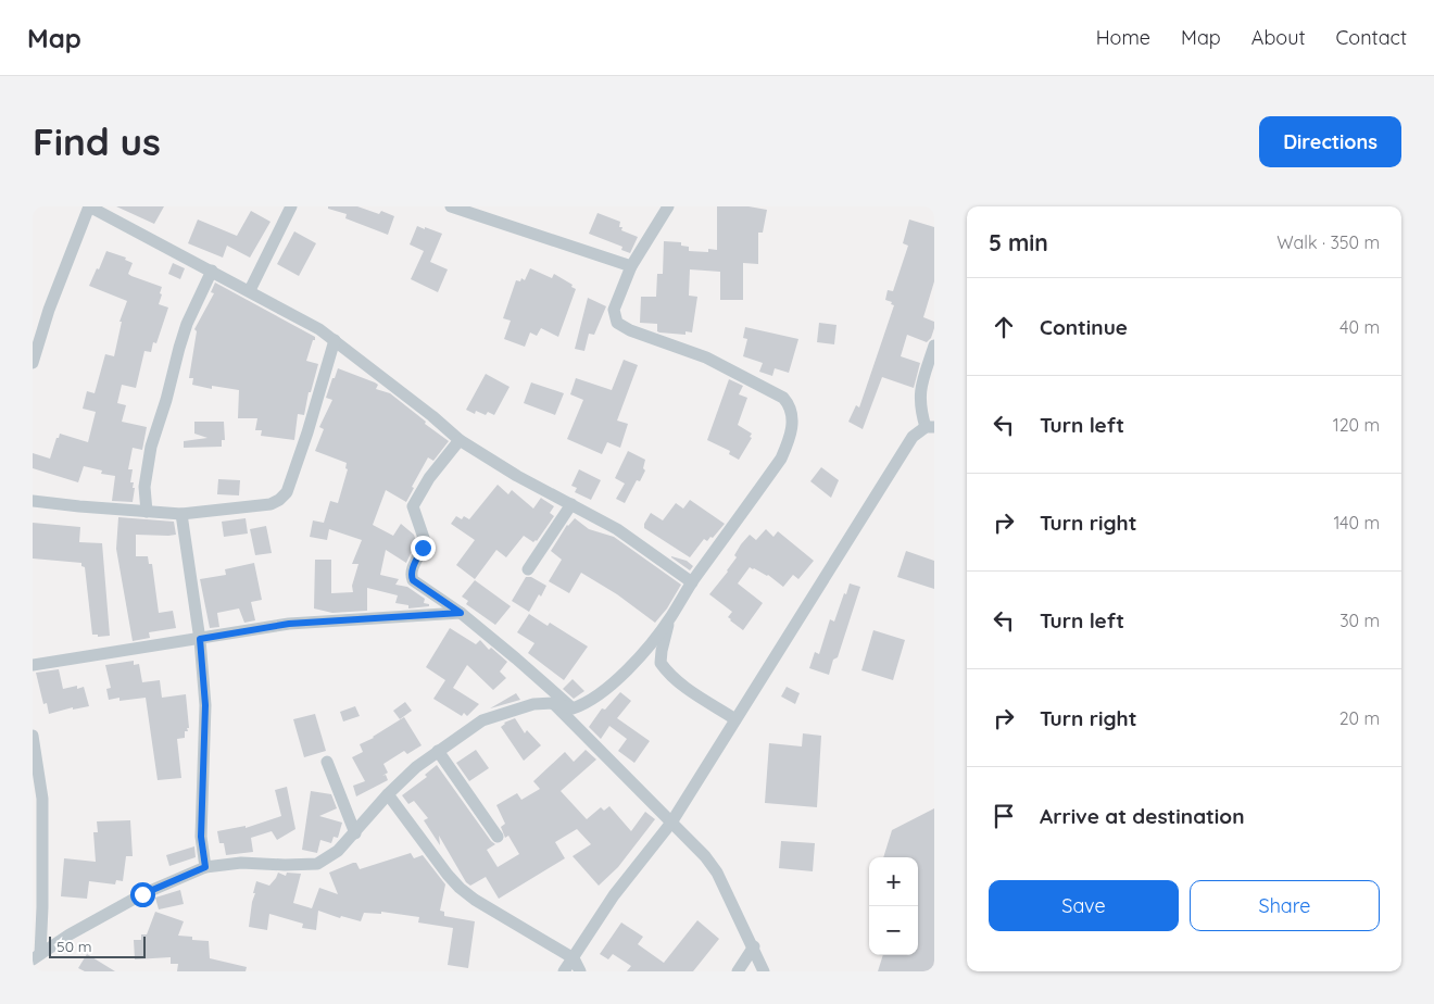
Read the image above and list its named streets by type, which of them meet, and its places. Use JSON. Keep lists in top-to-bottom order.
{
  "scale_bar": "50 m",
  "page": {
    "header": "Map",
    "nav": [
      "Home",
      "Map",
      "About",
      "Contact"
    ],
    "buttons": [
      "Directions",
      ["Save", "Share"]
    ],
    "title": "Find us",
    "heading": ["5 min", "Walk · 350 m"],
    "list": [
      ["Continue", "40 m"],
      ["Turn left", "120 m"],
      ["Turn right", "140 m"],
      ["Turn left", "30 m"],
      ["Turn right", "20 m"],
      "Arrive at destination"
    ],
    "map_buttons": ["+", "−"],
    "scale": "50 m"
  }
}
